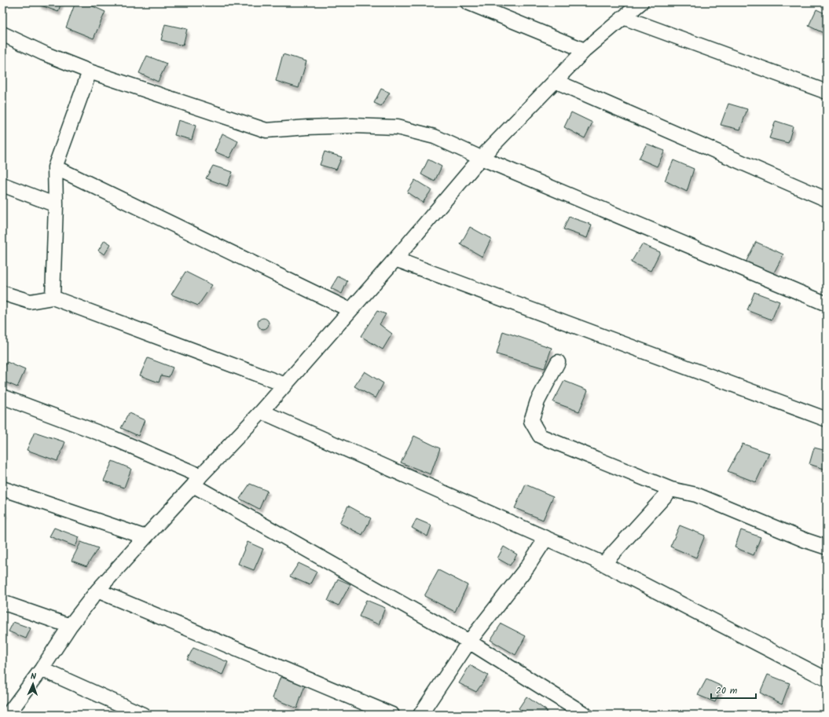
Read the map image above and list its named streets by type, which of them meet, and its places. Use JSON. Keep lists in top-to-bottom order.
{
  "scale_bar": "20 m",
  "north": "top"
}
